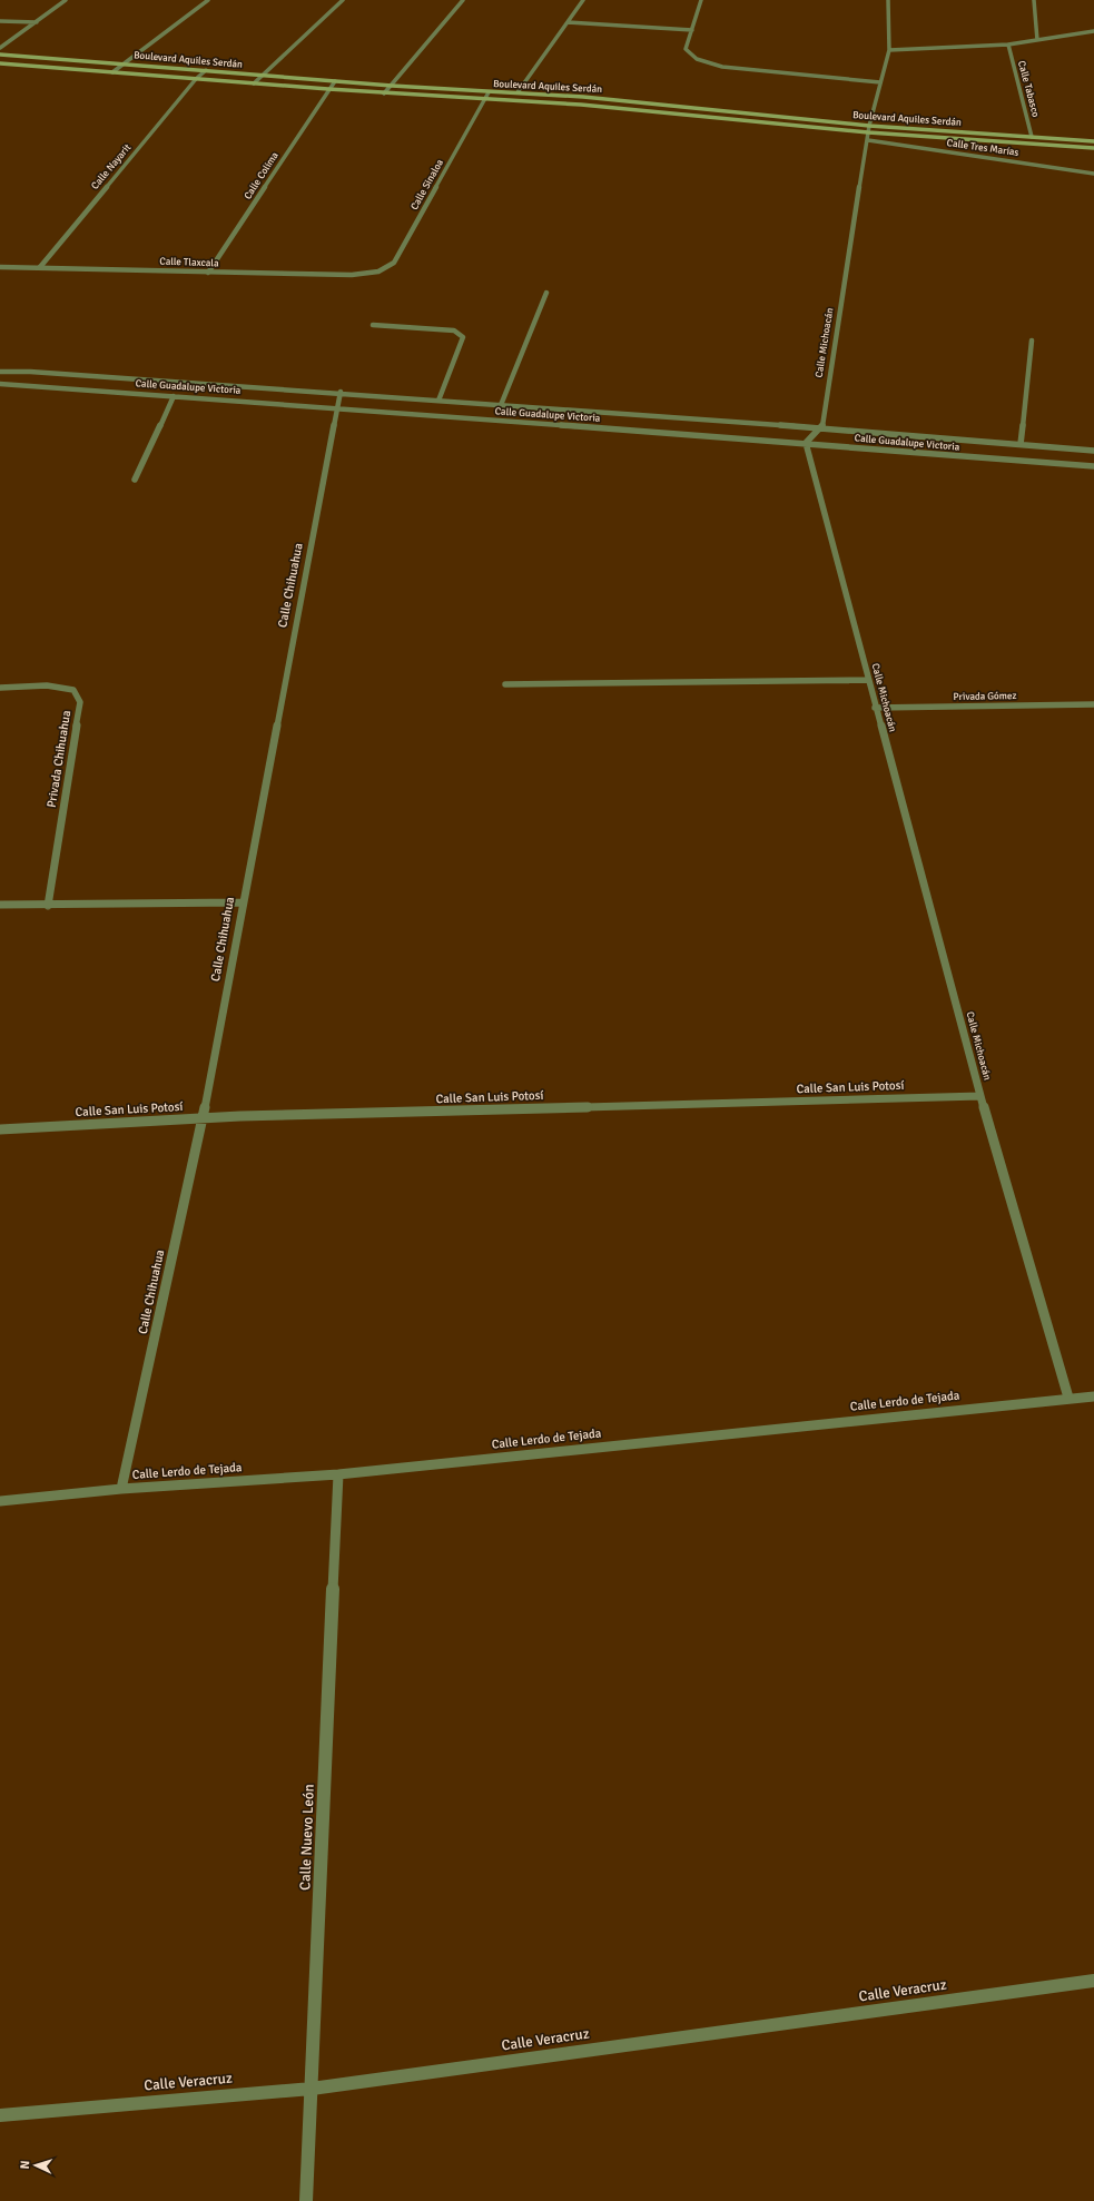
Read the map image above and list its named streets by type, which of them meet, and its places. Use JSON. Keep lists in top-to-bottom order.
{
  "streets": {
    "street": [
      "Boulevard Aquiles Serdán",
      "Calle Tabasco",
      "Calle Tres Marías",
      "Calle Nayarit",
      "Calle Colima",
      "Calle Sinaloa",
      "Calle Tlaxcala",
      "Calle Michoacán",
      "Calle Guadalupe Victoria",
      "Calle Chihuahua",
      "Privada Gómez",
      "Privada Chihuahua",
      "Calle San Luis Potosí",
      "Calle Lerdo de Tejada",
      "Calle Nuevo León",
      "Calle Veracruz"
    ]
  },
  "crossings": [
    ["Boulevard Aquiles Serdán", "Calle Tabasco"],
    ["Boulevard Aquiles Serdán", "Calle Nayarit"],
    ["Boulevard Aquiles Serdán", "Calle Colima"],
    ["Boulevard Aquiles Serdán", "Calle Sinaloa"],
    ["Boulevard Aquiles Serdán", "Calle Michoacán"],
    ["Calle Tres Marías", "Calle Michoacán"],
    ["Calle Nayarit", "Calle Tlaxcala"],
    ["Calle Colima", "Calle Tlaxcala"],
    ["Calle Sinaloa", "Calle Tlaxcala"],
    ["Calle Michoacán", "Calle Guadalupe Victoria"],
    ["Calle Michoacán", "Privada Gómez"],
    ["Calle Michoacán", "Calle San Luis Potosí"],
    ["Calle Michoacán", "Calle Lerdo de Tejada"],
    ["Calle Guadalupe Victoria", "Calle Chihuahua"],
    ["Calle Chihuahua", "Calle San Luis Potosí"],
    ["Calle Chihuahua", "Calle Lerdo de Tejada"],
    ["Calle Lerdo de Tejada", "Calle Nuevo León"],
    ["Calle Nuevo León", "Calle Veracruz"]
  ],
  "north": "left"
}
